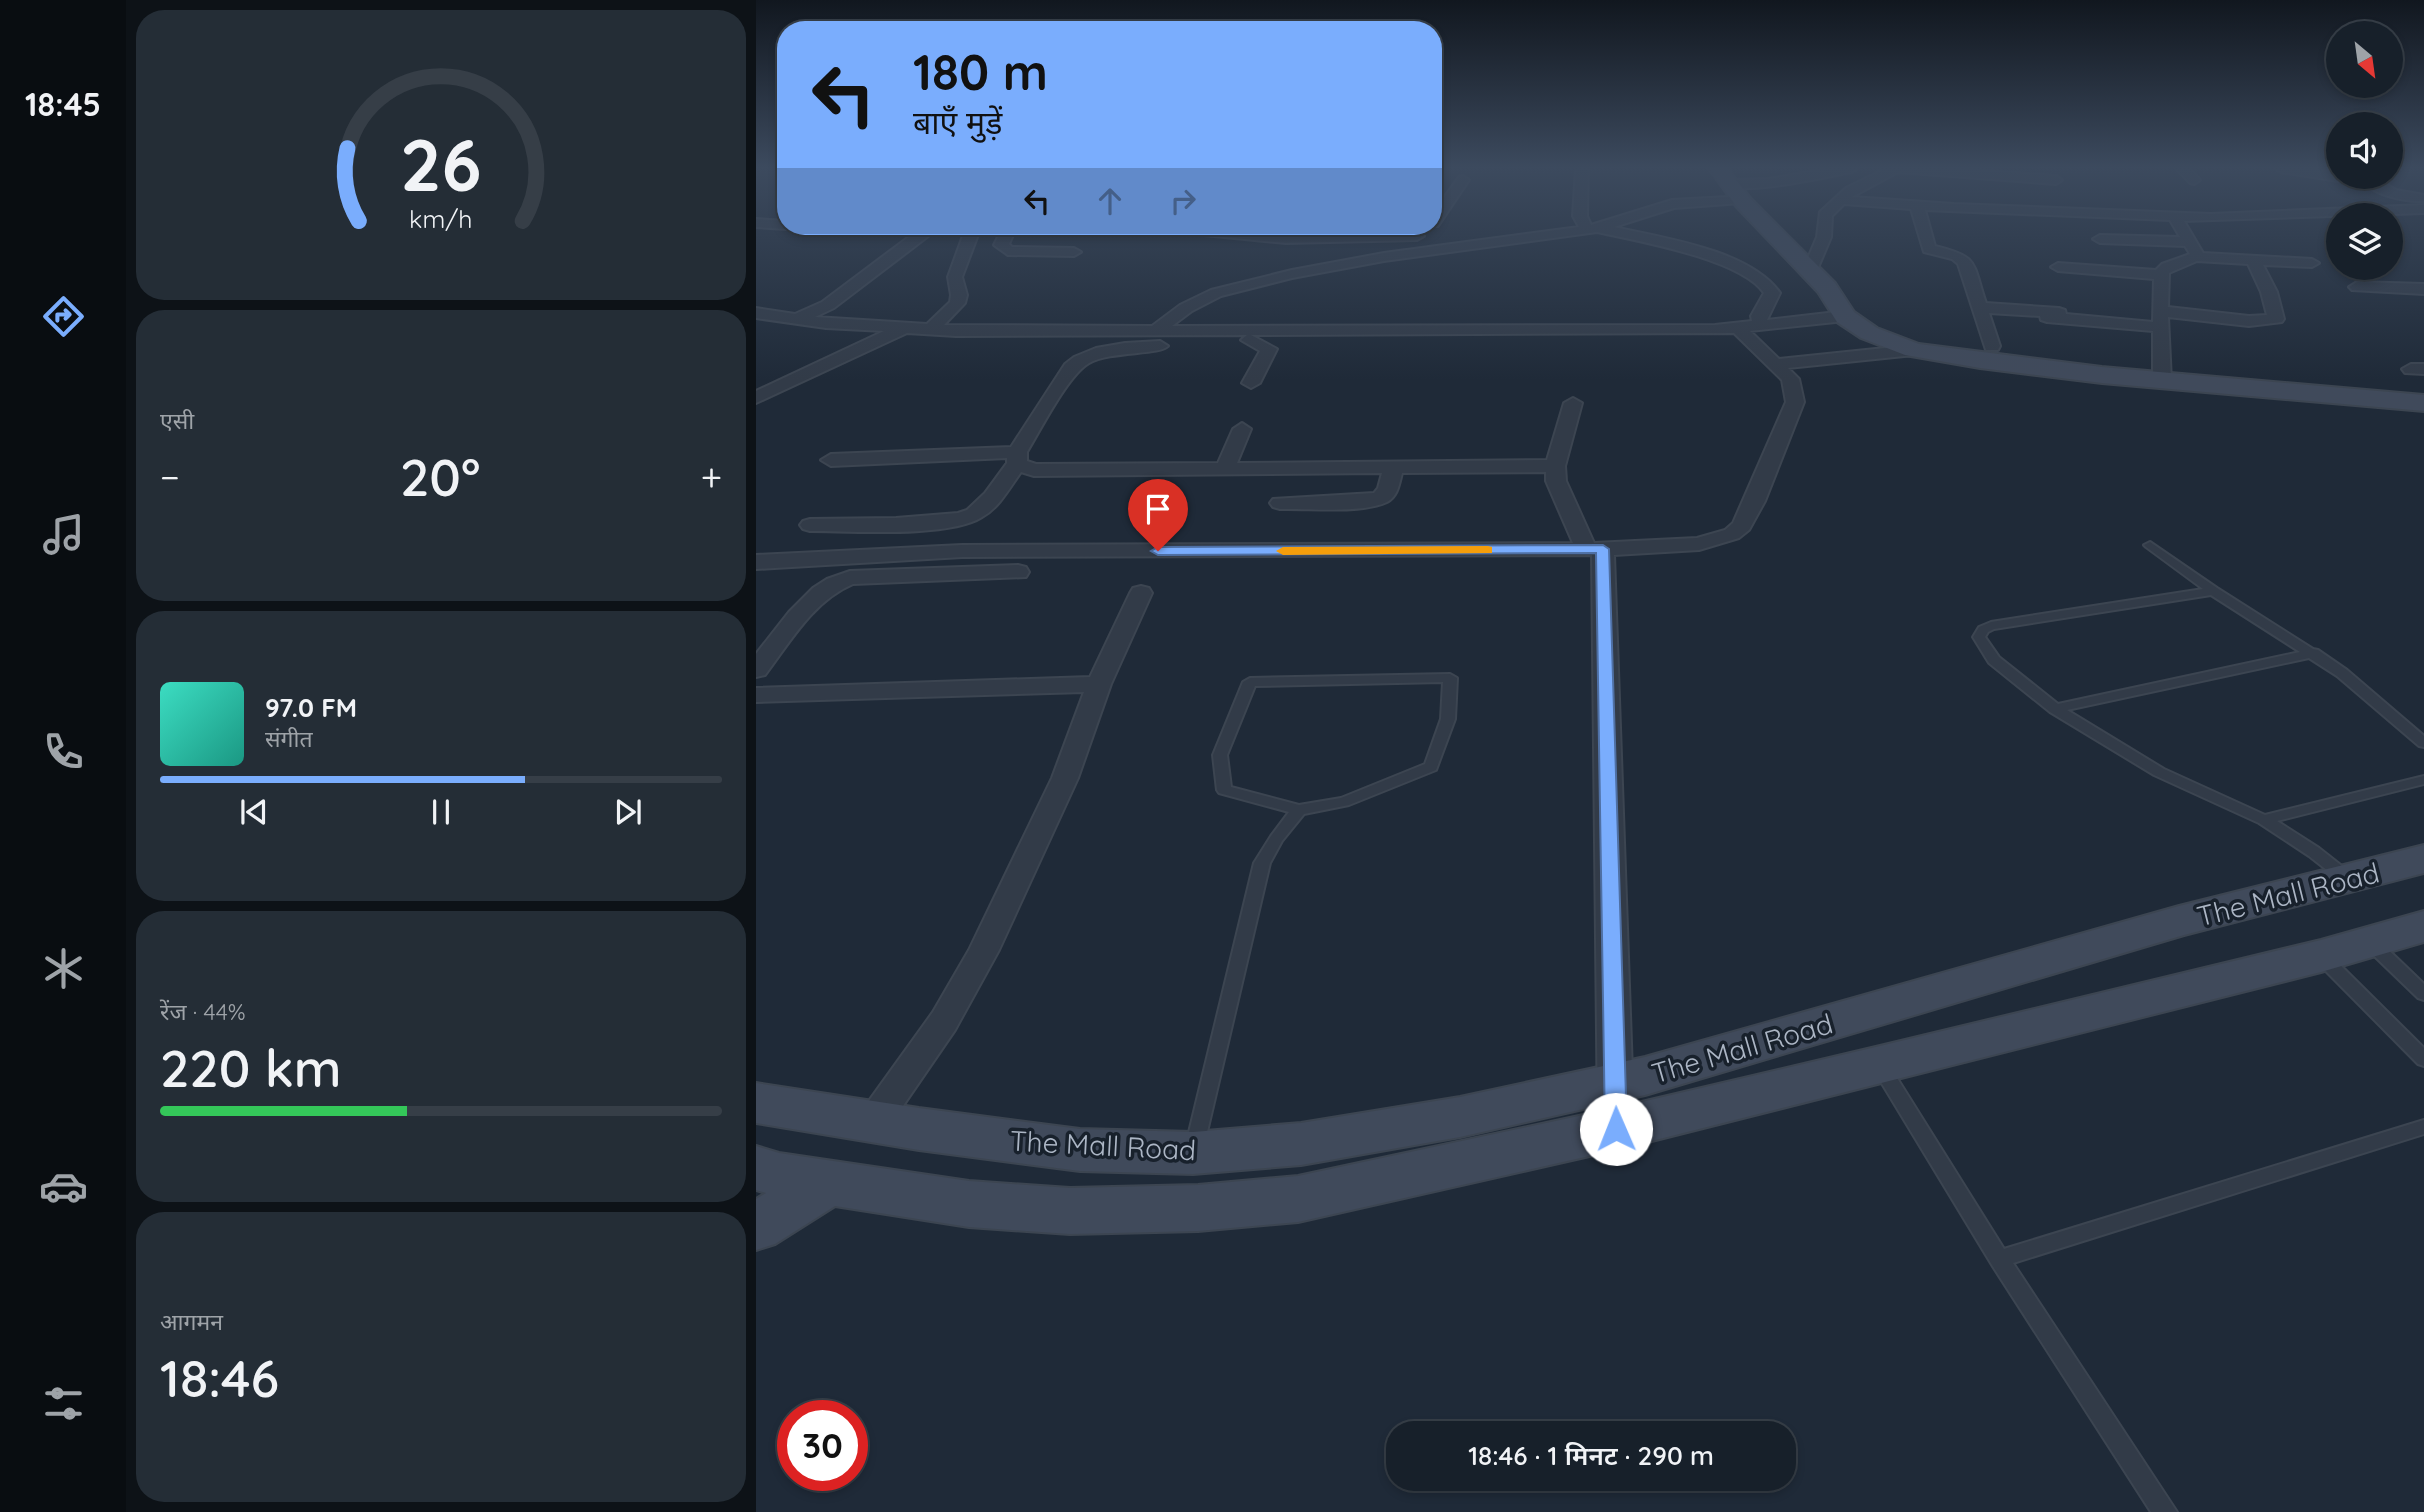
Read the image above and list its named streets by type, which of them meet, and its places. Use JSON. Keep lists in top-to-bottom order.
{
  "streets": {
    "main road": ["The Mall Road"]
  },
  "north": "bottom right",
  "page": {
    "tabs": "18:45",
    "turn": ["180 m", "बाएँ मुड़ें"],
    "tile": [
      "एसी",
      ["रेंज · 44%", "220 km"],
      ["आगमन", "18:46"]
    ],
    "heat": ["−", "20°", "+"],
    "song": ["97.0 FM", "संगीत"],
    "limit": "30",
    "trip": "18:46 · 1 मिनट · 290 m",
    "gauge": ["26", "km/h"]
  }
}
